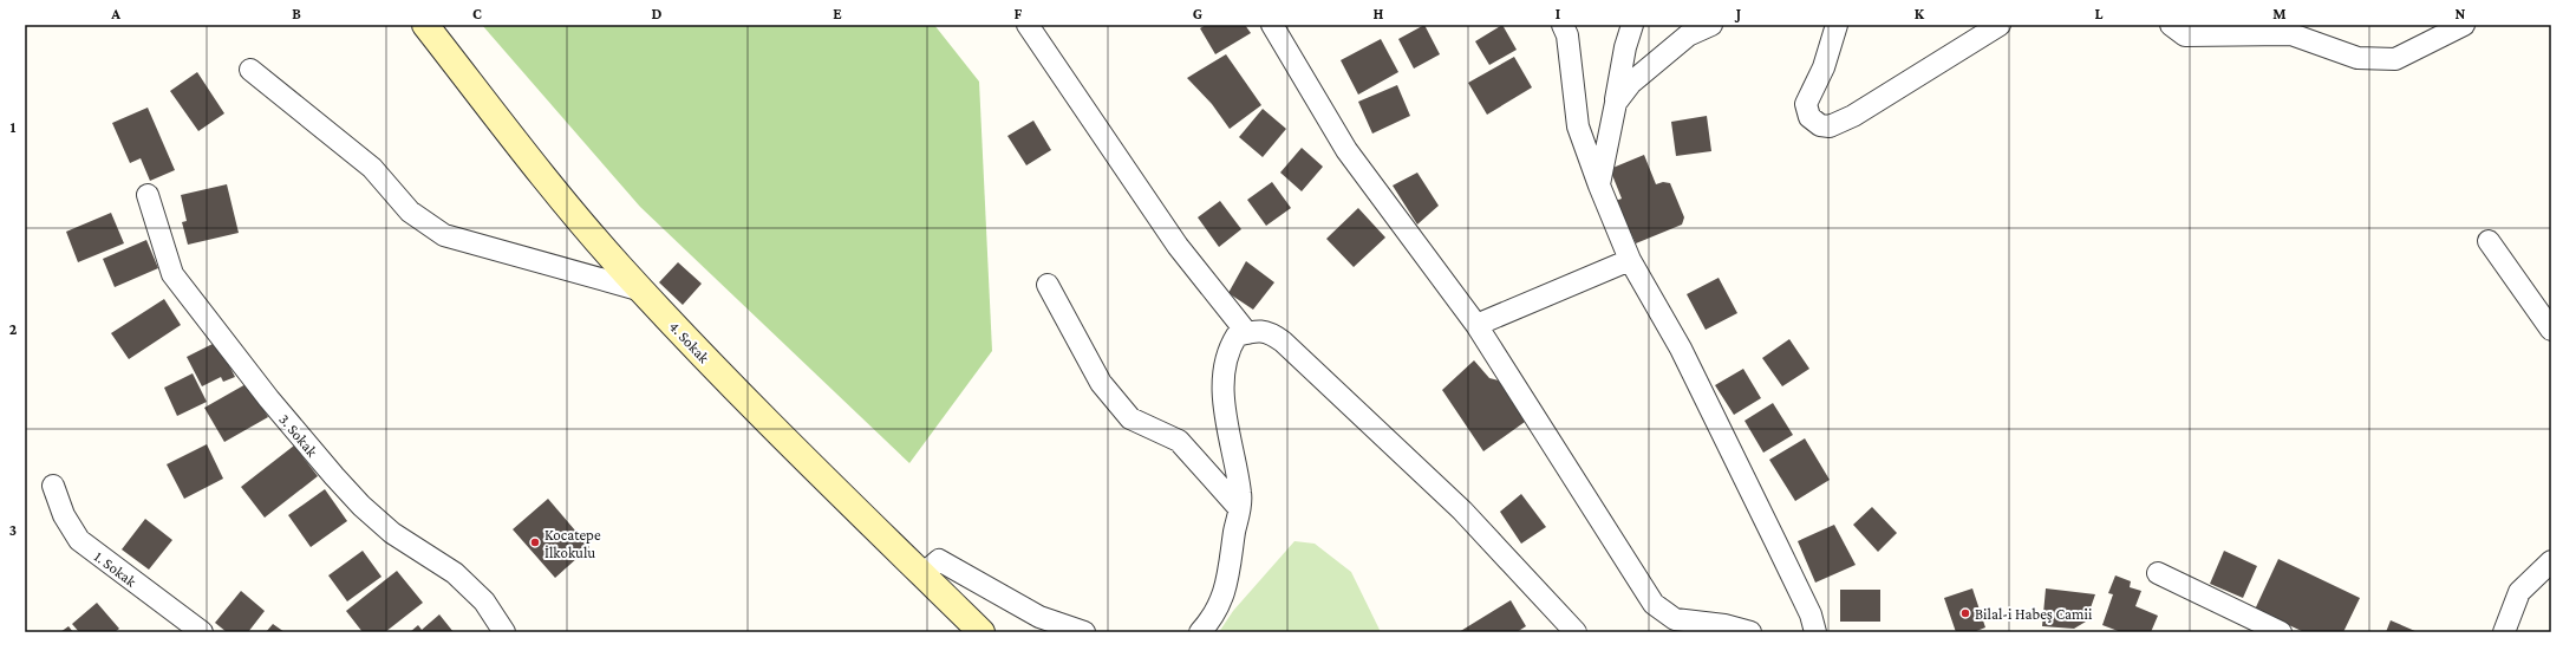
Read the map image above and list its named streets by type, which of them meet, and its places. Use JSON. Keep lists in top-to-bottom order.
{
  "streets": {
    "street": ["4. Sokak", "3. Sokak", "1. Sokak"]
  },
  "places": ["Kocatepe İlkokulu", "Bilal-i Habeş Camii"],
  "grid": {
    "columns": [
      "A",
      "B",
      "C",
      "D",
      "E",
      "F",
      "G",
      "H",
      "I",
      "J",
      "K",
      "L",
      "M",
      "N"
    ],
    "rows": ["1", "2", "3"]
  }
}
